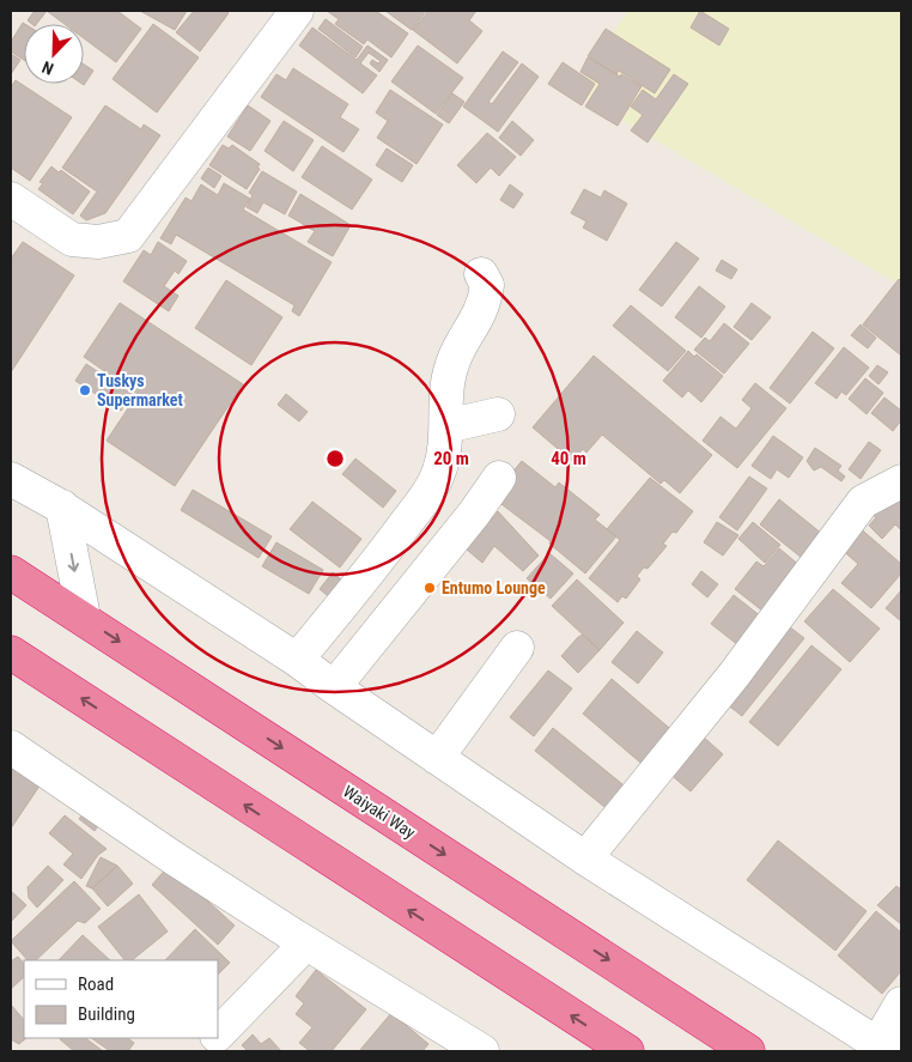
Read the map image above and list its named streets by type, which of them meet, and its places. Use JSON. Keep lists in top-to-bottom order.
{
  "streets": {
    "highway": ["Waiyaki Way"]
  },
  "places": ["Tuskys Supermarket", "Entumo Lounge"],
  "legend": ["Road", "Building"],
  "north": "bottom left",
  "rings": ["20 m", "40 m"]
}
